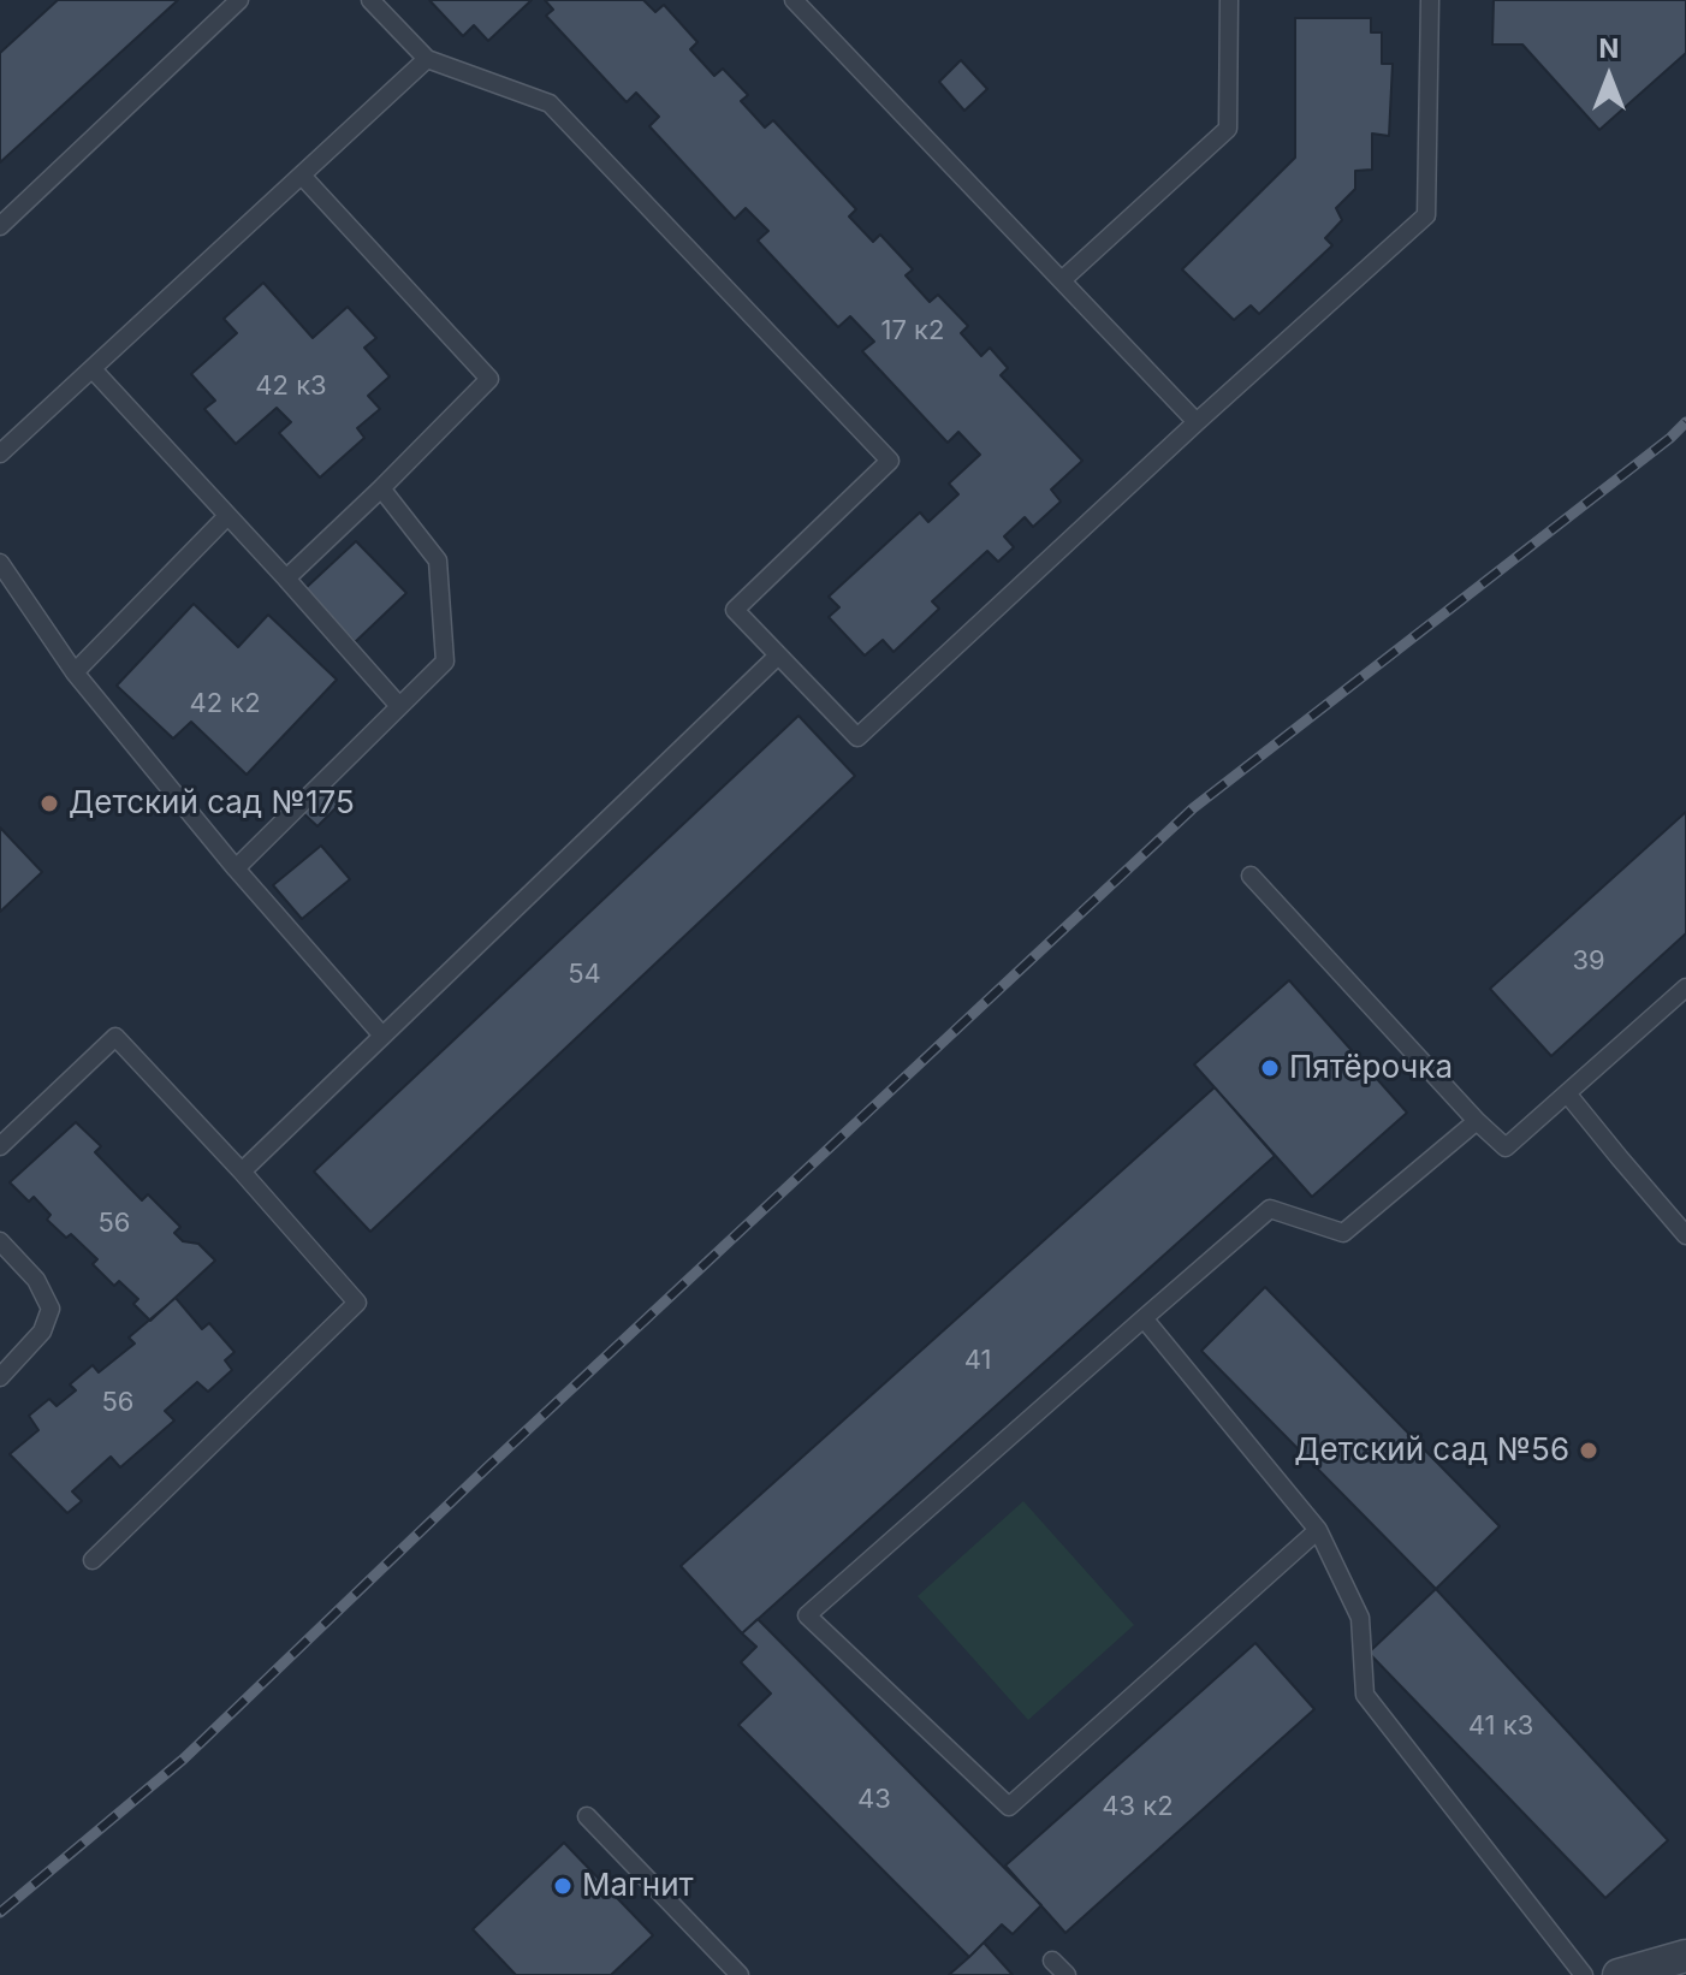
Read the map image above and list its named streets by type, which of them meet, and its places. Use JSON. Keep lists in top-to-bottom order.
{
  "places": [
    "Детский сад №175",
    "Пятёрочка",
    "Детский сад №56",
    "Магнит"
  ],
  "house_numbers": [
    "17 к2",
    "42 к3",
    "42 к2",
    "39",
    "54",
    "56",
    "41",
    "56",
    "41 к3",
    "43",
    "43 к2"
  ],
  "north": "top"
}
